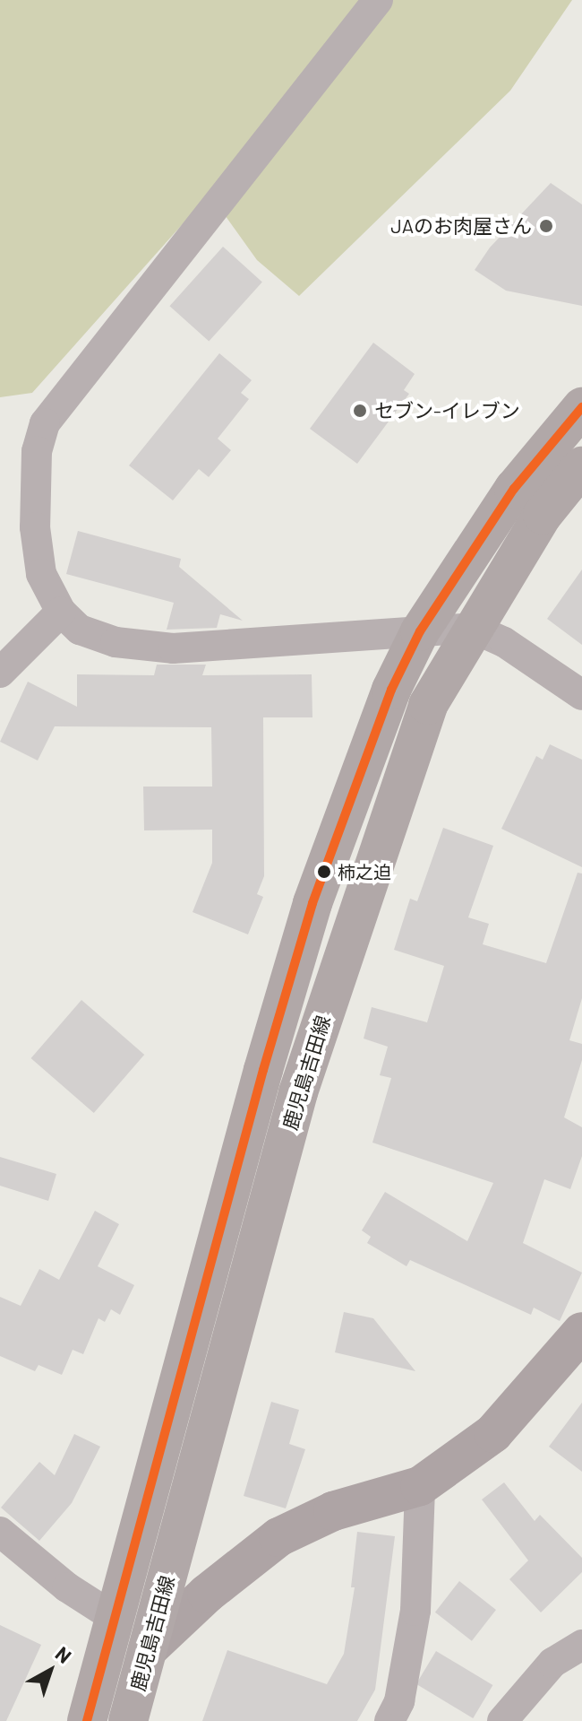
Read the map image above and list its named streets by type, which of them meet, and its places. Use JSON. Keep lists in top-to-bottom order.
{
  "streets": {
    "main road": ["鹿児島吉田線"]
  },
  "places": ["JAのお肉屋さん", "セブン-イレブン", "柿之迫"],
  "north": "top right"
}
